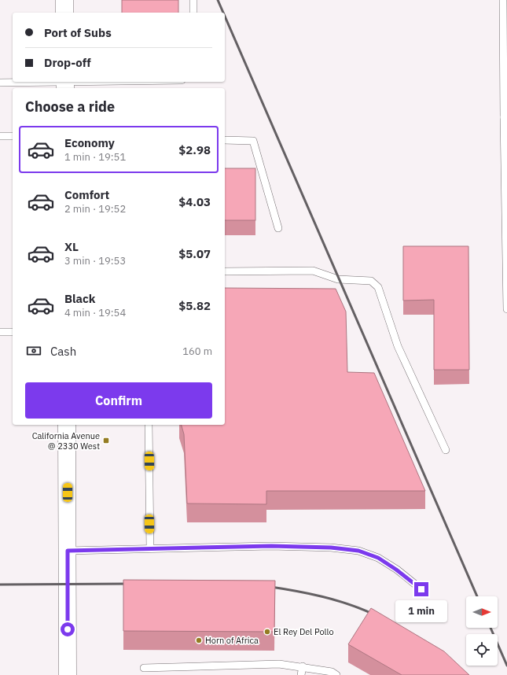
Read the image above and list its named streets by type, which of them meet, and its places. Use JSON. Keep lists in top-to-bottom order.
{
  "places": {
    "transit": ["California Avenue @ 2330 West"],
    "other": ["El Rey Del Pollo", "Horn of Africa"]
  },
  "north": "right",
  "page": {
    "banner": ["Port of Subs", "Drop-off"],
    "heading": "Choose a ride",
    "list": [
      {
        "name": "Economy",
        "note": "1 min · 19:51",
        "value": "$2.98"
      },
      {
        "name": "Comfort",
        "note": "2 min · 19:52",
        "value": "$4.03"
      },
      {
        "name": "XL",
        "note": "3 min · 19:53",
        "value": "$5.07"
      },
      {
        "name": "Black",
        "note": "4 min · 19:54",
        "value": "$5.82"
      }
    ],
    "pay": ["Cash", "160 m"],
    "buttons": "Confirm",
    "bubble": "1 min"
  }
}
